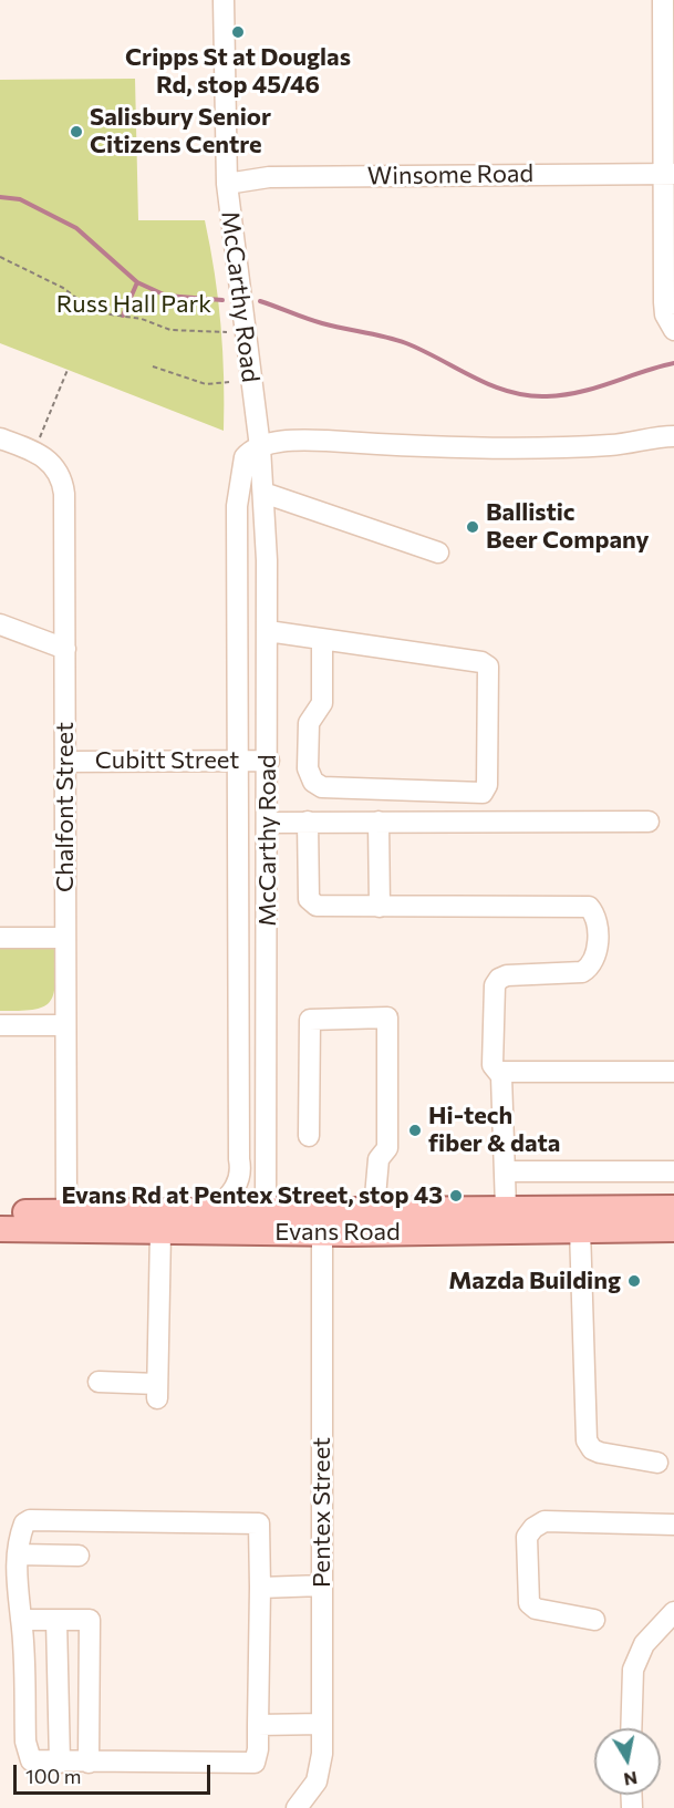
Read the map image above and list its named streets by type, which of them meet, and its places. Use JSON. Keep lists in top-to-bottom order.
{
  "streets": {
    "main road": ["Evans Road"],
    "street": [
      "Winsome Road",
      "McCarthy Road",
      "Cubitt Street",
      "Chalfont Street",
      "Pentex Street"
    ]
  },
  "crossings": [
    ["Winsome Road", "McCarthy Road"],
    ["McCarthy Road", "Cubitt Street"],
    ["McCarthy Road", "Evans Road"],
    ["Cubitt Street", "Chalfont Street"],
    ["Chalfont Street", "Evans Road"],
    ["Evans Road", "Pentex Street"]
  ],
  "parks": ["Russ Hall Park"],
  "places": [
    "Cripps St at Douglas Rd, stop 45/46",
    "Salisbury Senior Citizens Centre",
    "Ballistic Beer Company",
    "Hi-tech fiber & data",
    "Evans Rd at Pentex Street, stop 43",
    "Mazda Building"
  ],
  "scale_bar": "100 m",
  "north": "bottom"
}
